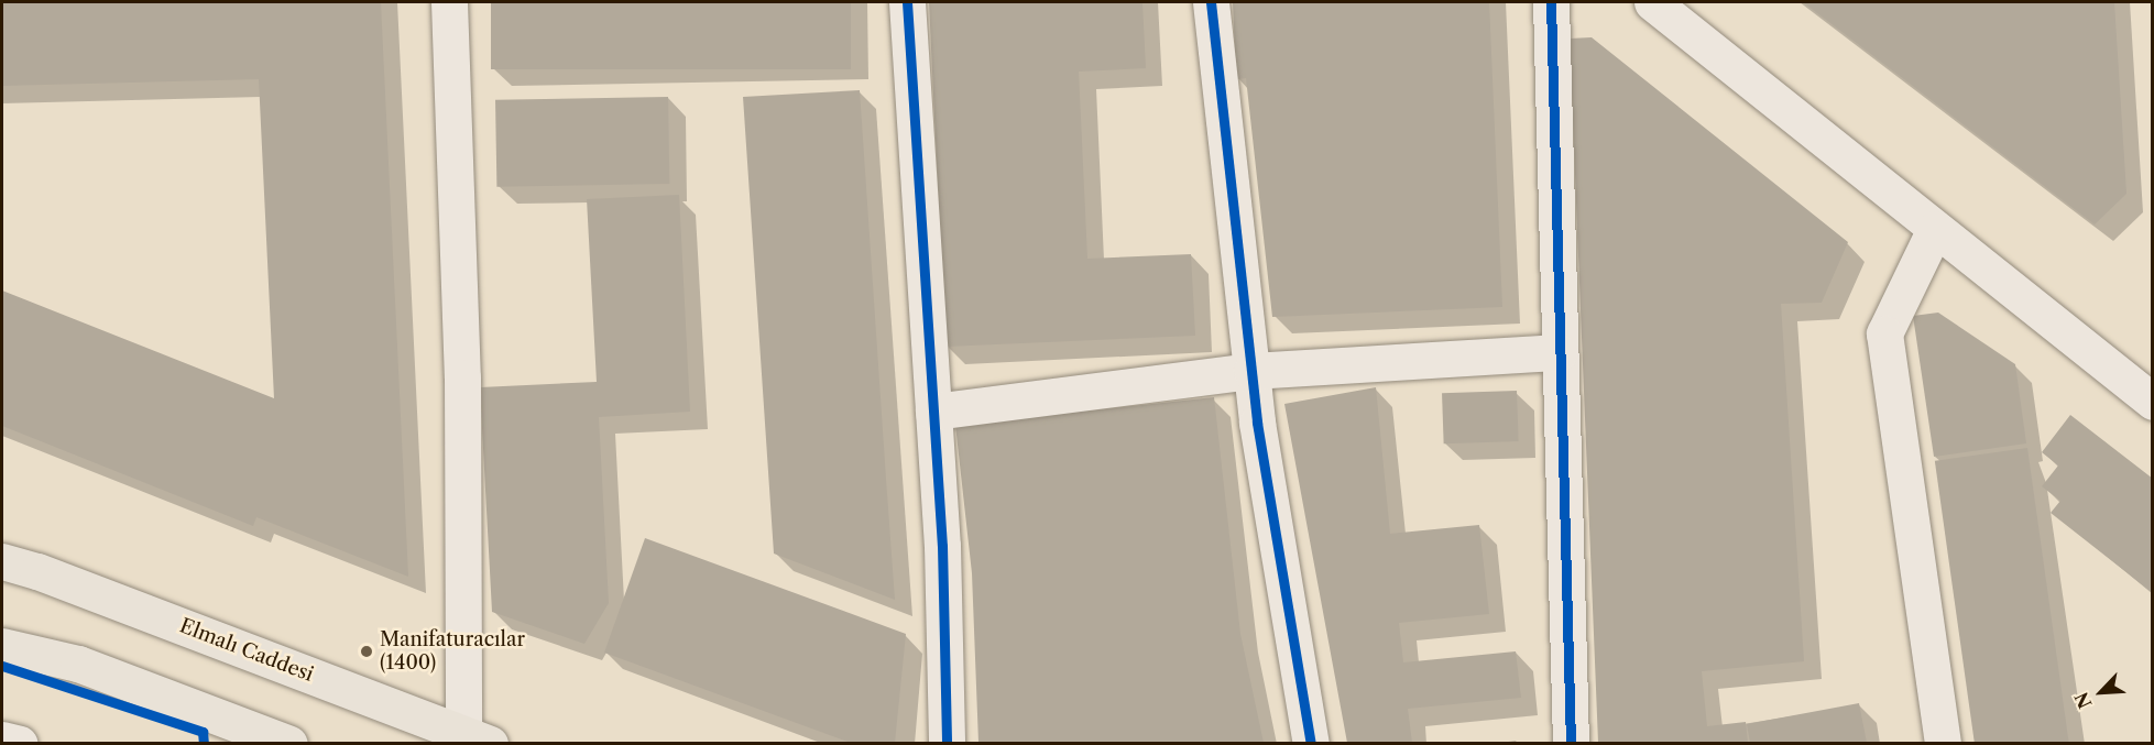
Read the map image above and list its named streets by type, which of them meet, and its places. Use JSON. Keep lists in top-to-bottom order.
{
  "streets": {
    "main road": ["Elmalı Caddesi"]
  },
  "places": ["Manifaturacılar (1400)"],
  "north": "bottom left"
}
